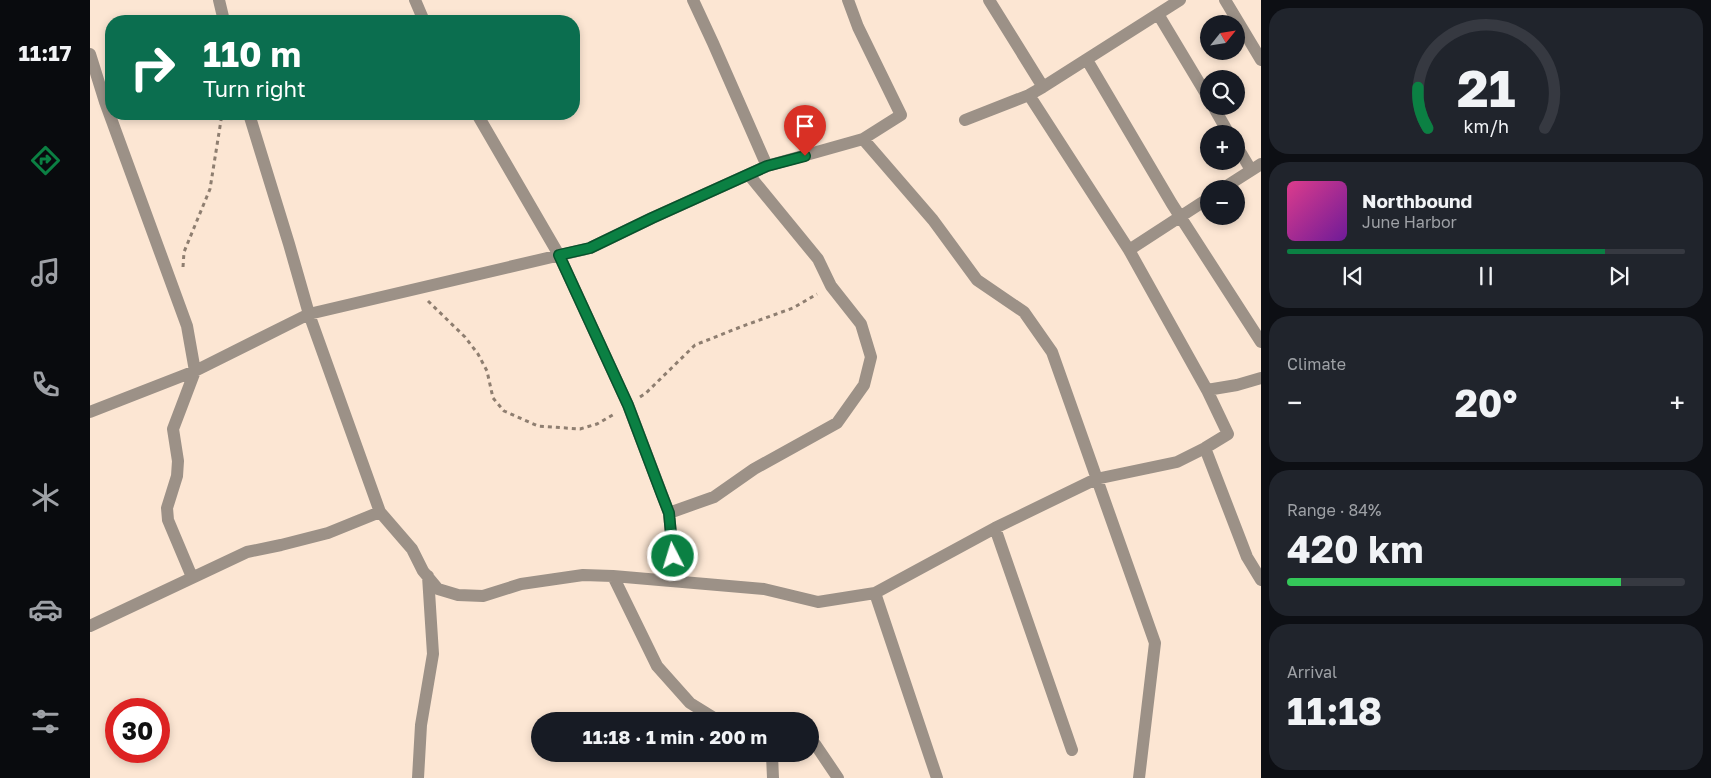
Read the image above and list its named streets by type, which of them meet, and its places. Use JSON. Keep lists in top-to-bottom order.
{
  "north": "top right",
  "page": {
    "tabs": "11:17",
    "map_buttons": ["+", "−"],
    "turn": ["110 m", "Turn right"],
    "song": ["Northbound", "June Harbor"],
    "tile": [
      "Climate",
      ["Range · 84%", "420 km"],
      ["Arrival", "11:18"]
    ],
    "heat": ["−", "20°", "+"],
    "limit": "30",
    "trip": "11:18 · 1 min · 200 m",
    "gauge": ["21", "km/h"]
  }
}
